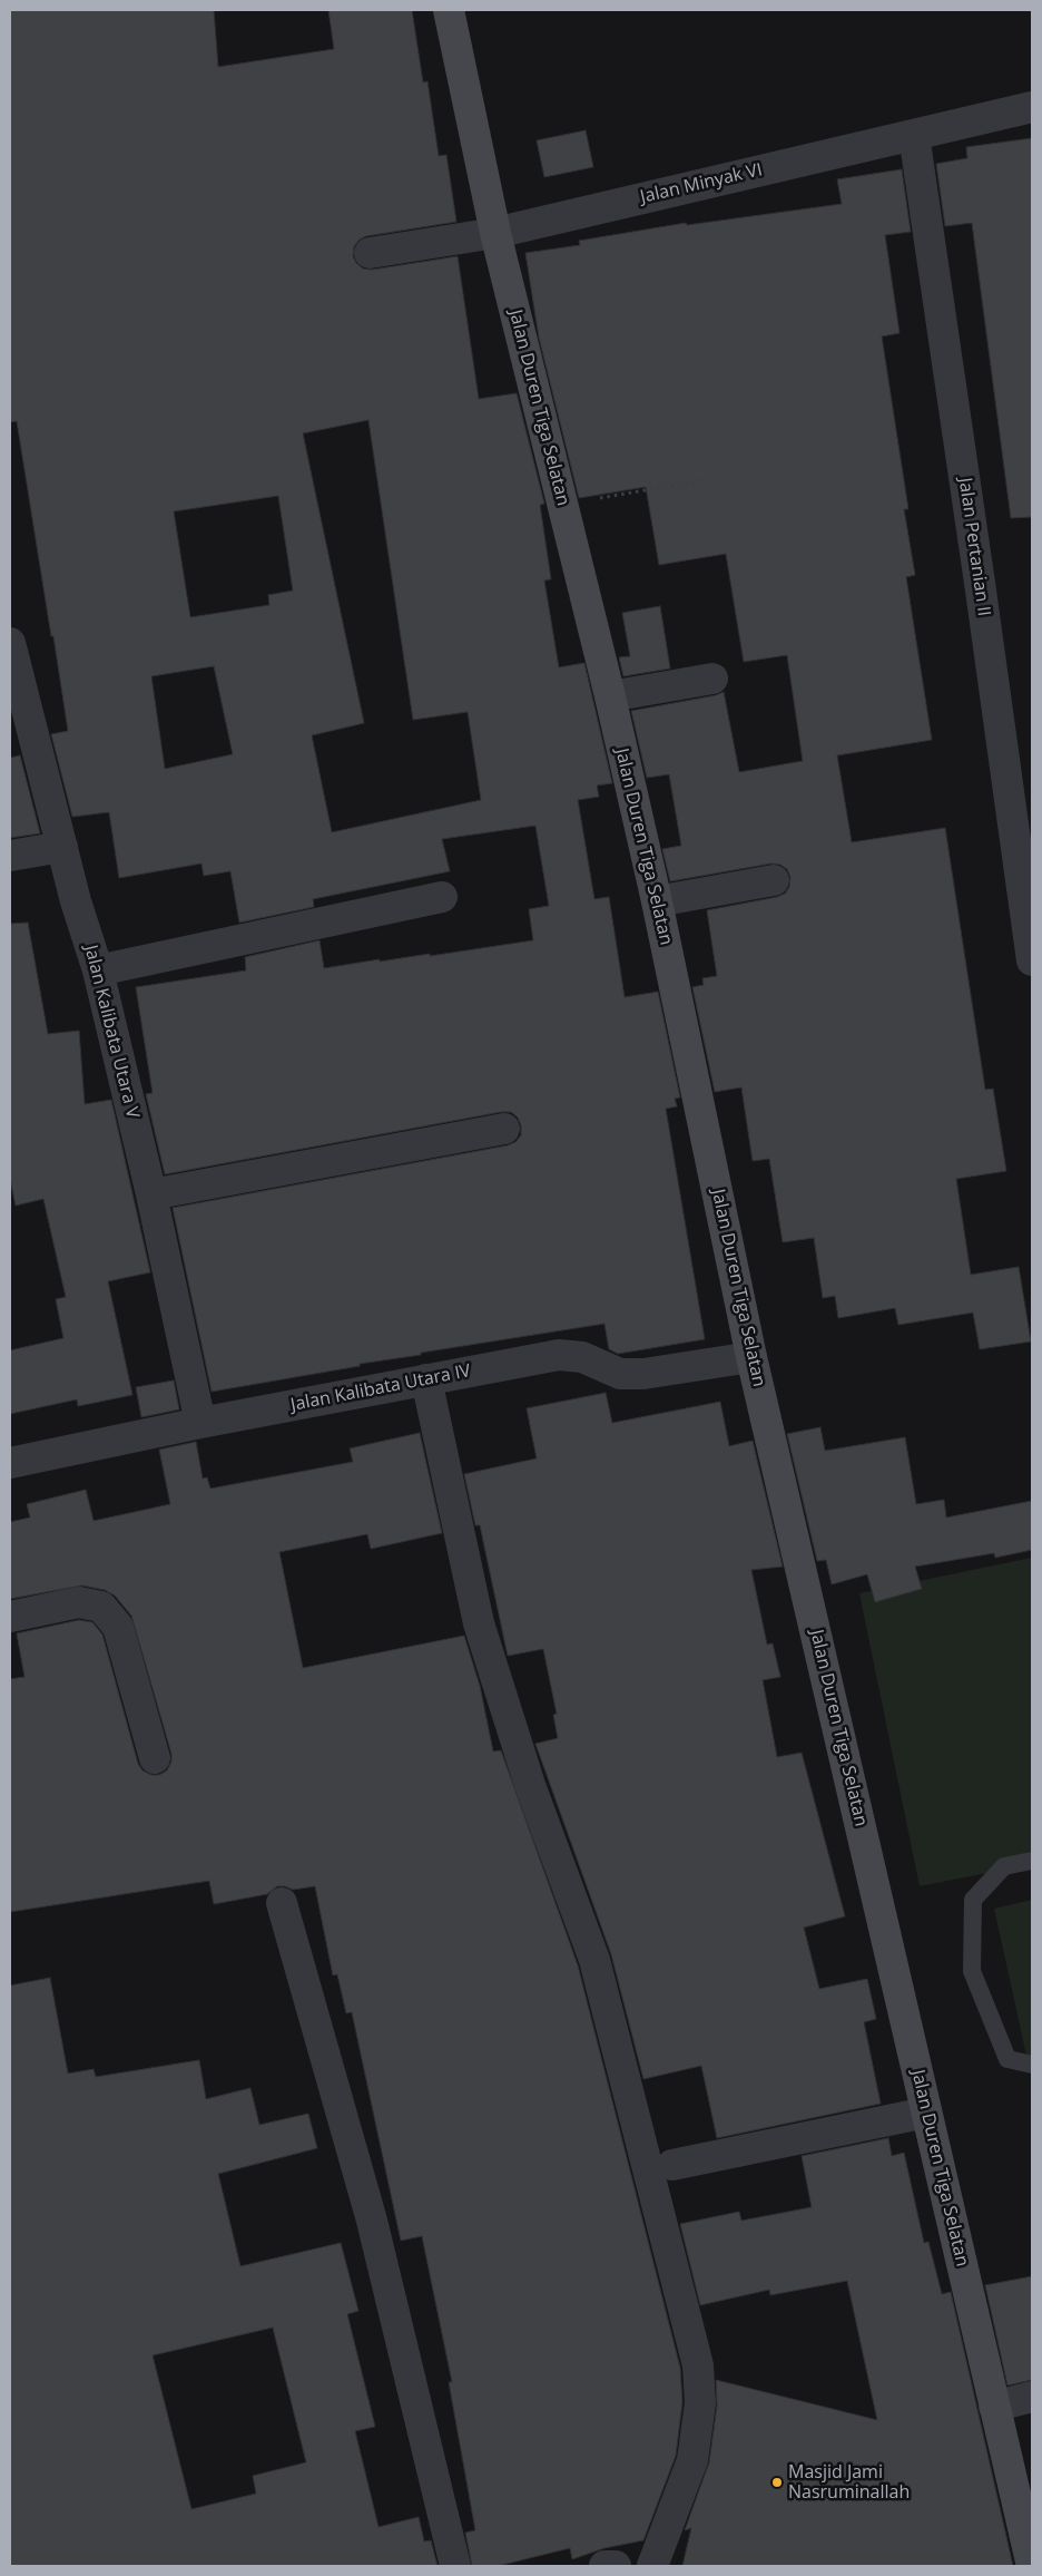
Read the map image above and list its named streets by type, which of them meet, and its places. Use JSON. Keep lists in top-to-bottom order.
{
  "streets": {
    "street": [
      "Jalan Minyak VI",
      "Jalan Duren Tiga Selatan",
      "Jalan Pertanian II",
      "Jalan Kalibata Utara V",
      "Jalan Kalibata Utara IV"
    ]
  },
  "crossings": [
    ["Jalan Minyak VI", "Jalan Duren Tiga Selatan"],
    ["Jalan Minyak VI", "Jalan Pertanian II"],
    ["Jalan Duren Tiga Selatan", "Jalan Kalibata Utara IV"],
    ["Jalan Kalibata Utara V", "Jalan Kalibata Utara IV"]
  ],
  "places": ["Masjid Jami Nasruminallah"]
}
